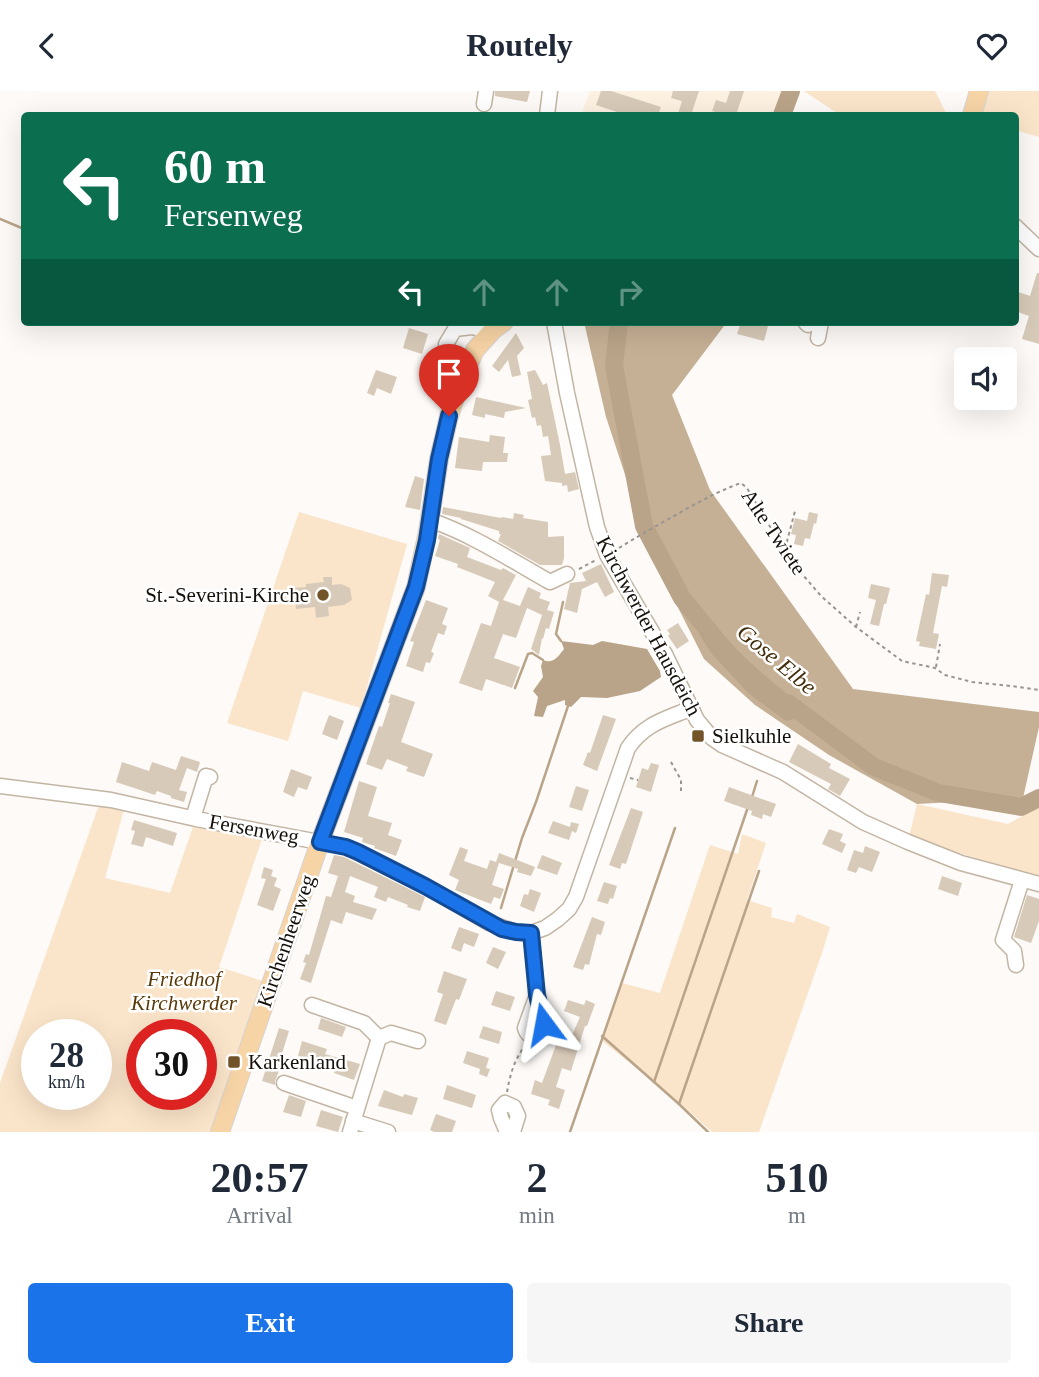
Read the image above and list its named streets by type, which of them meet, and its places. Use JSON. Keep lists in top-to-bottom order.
{
  "streets": {
    "main road": ["Kirchenheerweg"],
    "street": ["Kirchwerder Hausdeich", "Fersenweg"],
    "path": ["Alte Twiete"]
  },
  "crossings": [
    ["Alte Twiete", "Kirchwerder Hausdeich"],
    ["Fersenweg", "Kirchenheerweg"]
  ],
  "water": ["Gose Elbe"],
  "parks": ["Friedhof Kirchwerder"],
  "places": {
    "other": ["St.-Severini-Kirche"],
    "transit": ["Sielkuhle", "Karkenland"]
  },
  "page": {
    "header": "Routely",
    "turn": ["60 m", "Fersenweg"],
    "speed": "28 km/h",
    "limit": "30",
    "eta": [
      "20:57",
      "Arrival",
      "2",
      "min",
      "510",
      "m"
    ],
    "buttons": ["Exit", "Share"]
  }
}
